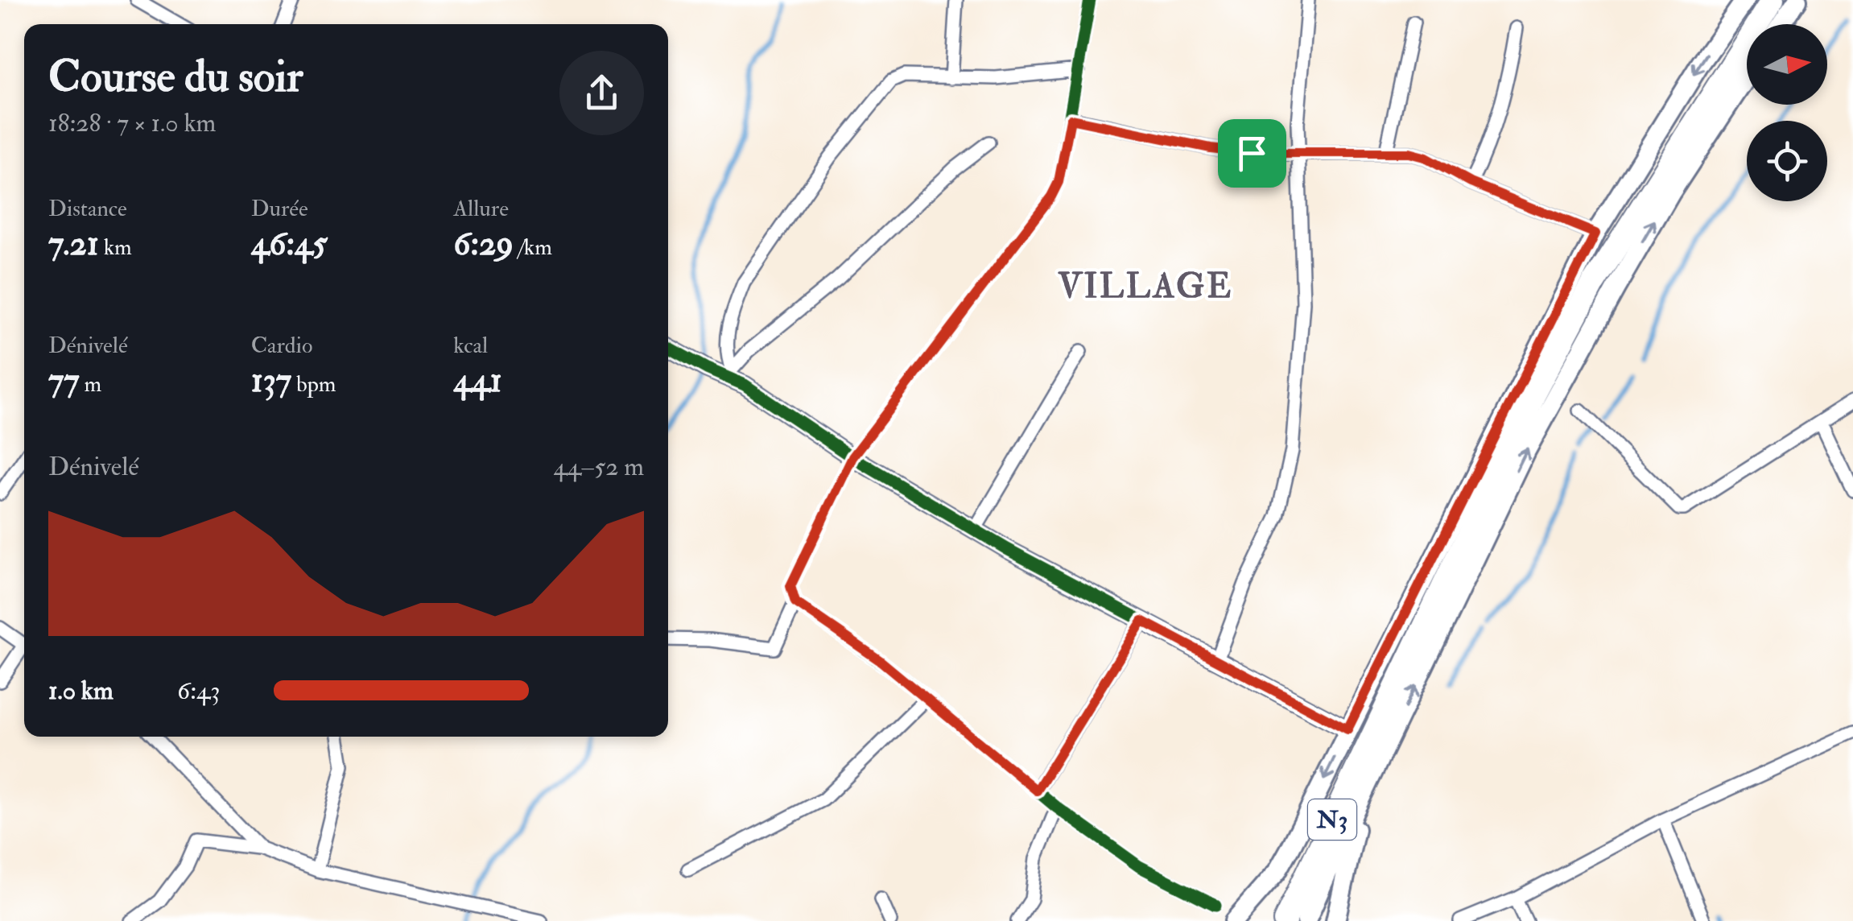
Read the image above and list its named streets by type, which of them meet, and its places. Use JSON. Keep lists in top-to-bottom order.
{
  "streets": {
    "highway": ["N3"]
  },
  "districts": ["VILLAGE"],
  "north": "right",
  "page": {
    "heading": ["Course du soir", "18:28 · 7 × 1.0 km"],
    "stats": [
      ["Distance", "7.21 km"],
      ["Durée", "46:45"],
      ["Allure", "6:29 /km"],
      ["Dénivelé", "77 m"],
      ["Cardio", "137 bpm"],
      ["kcal", "441"]
    ],
    "chart": ["Dénivelé", "44–52 m"],
    "list": [
      {
        "name": "1.0 km",
        "note": "6:43"
      }
    ]
  }
}
